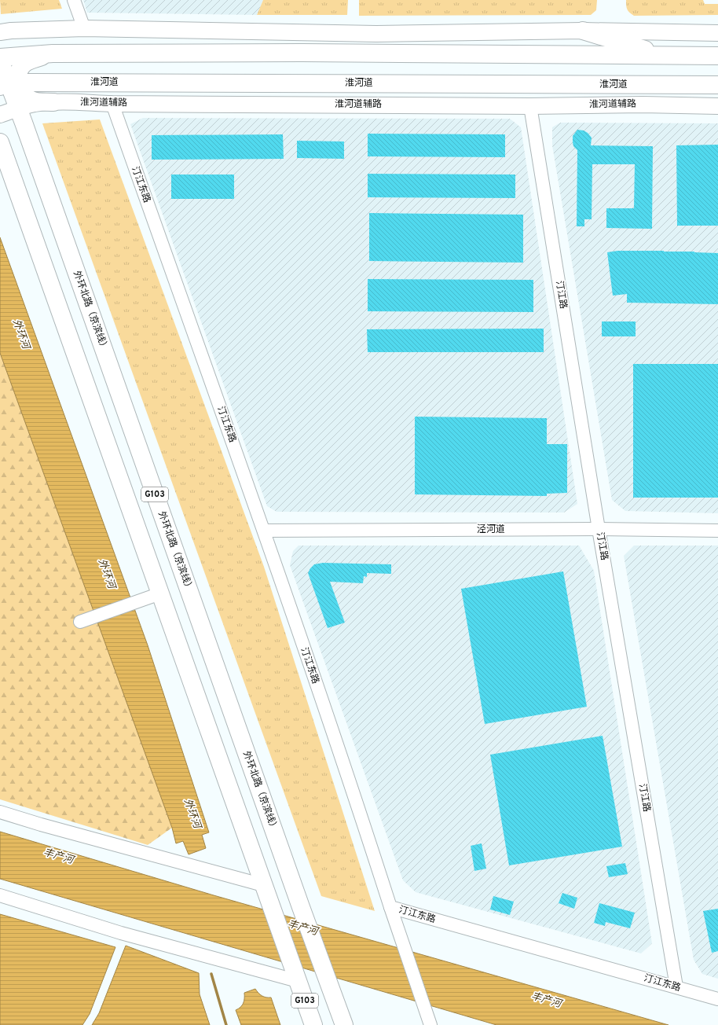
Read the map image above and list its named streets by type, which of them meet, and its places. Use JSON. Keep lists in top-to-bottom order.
{
  "streets": {
    "highway": ["淮河道", "外环北路（京滨线）", "G103"],
    "main road": ["淮河道辅路"],
    "street": ["汀江东路", "汀江路", "泾河道"]
  },
  "crossings": [
    ["淮河道", "外环北路（京滨线）"],
    ["淮河道辅路", "汀江东路"],
    ["淮河道辅路", "汀江路"],
    ["淮河道辅路", "外环北路（京滨线）"],
    ["汀江东路", "汀江路"],
    ["汀江东路", "泾河道"],
    ["汀江路", "泾河道"]
  ],
  "water": ["外环河", "丰产河"]
}
